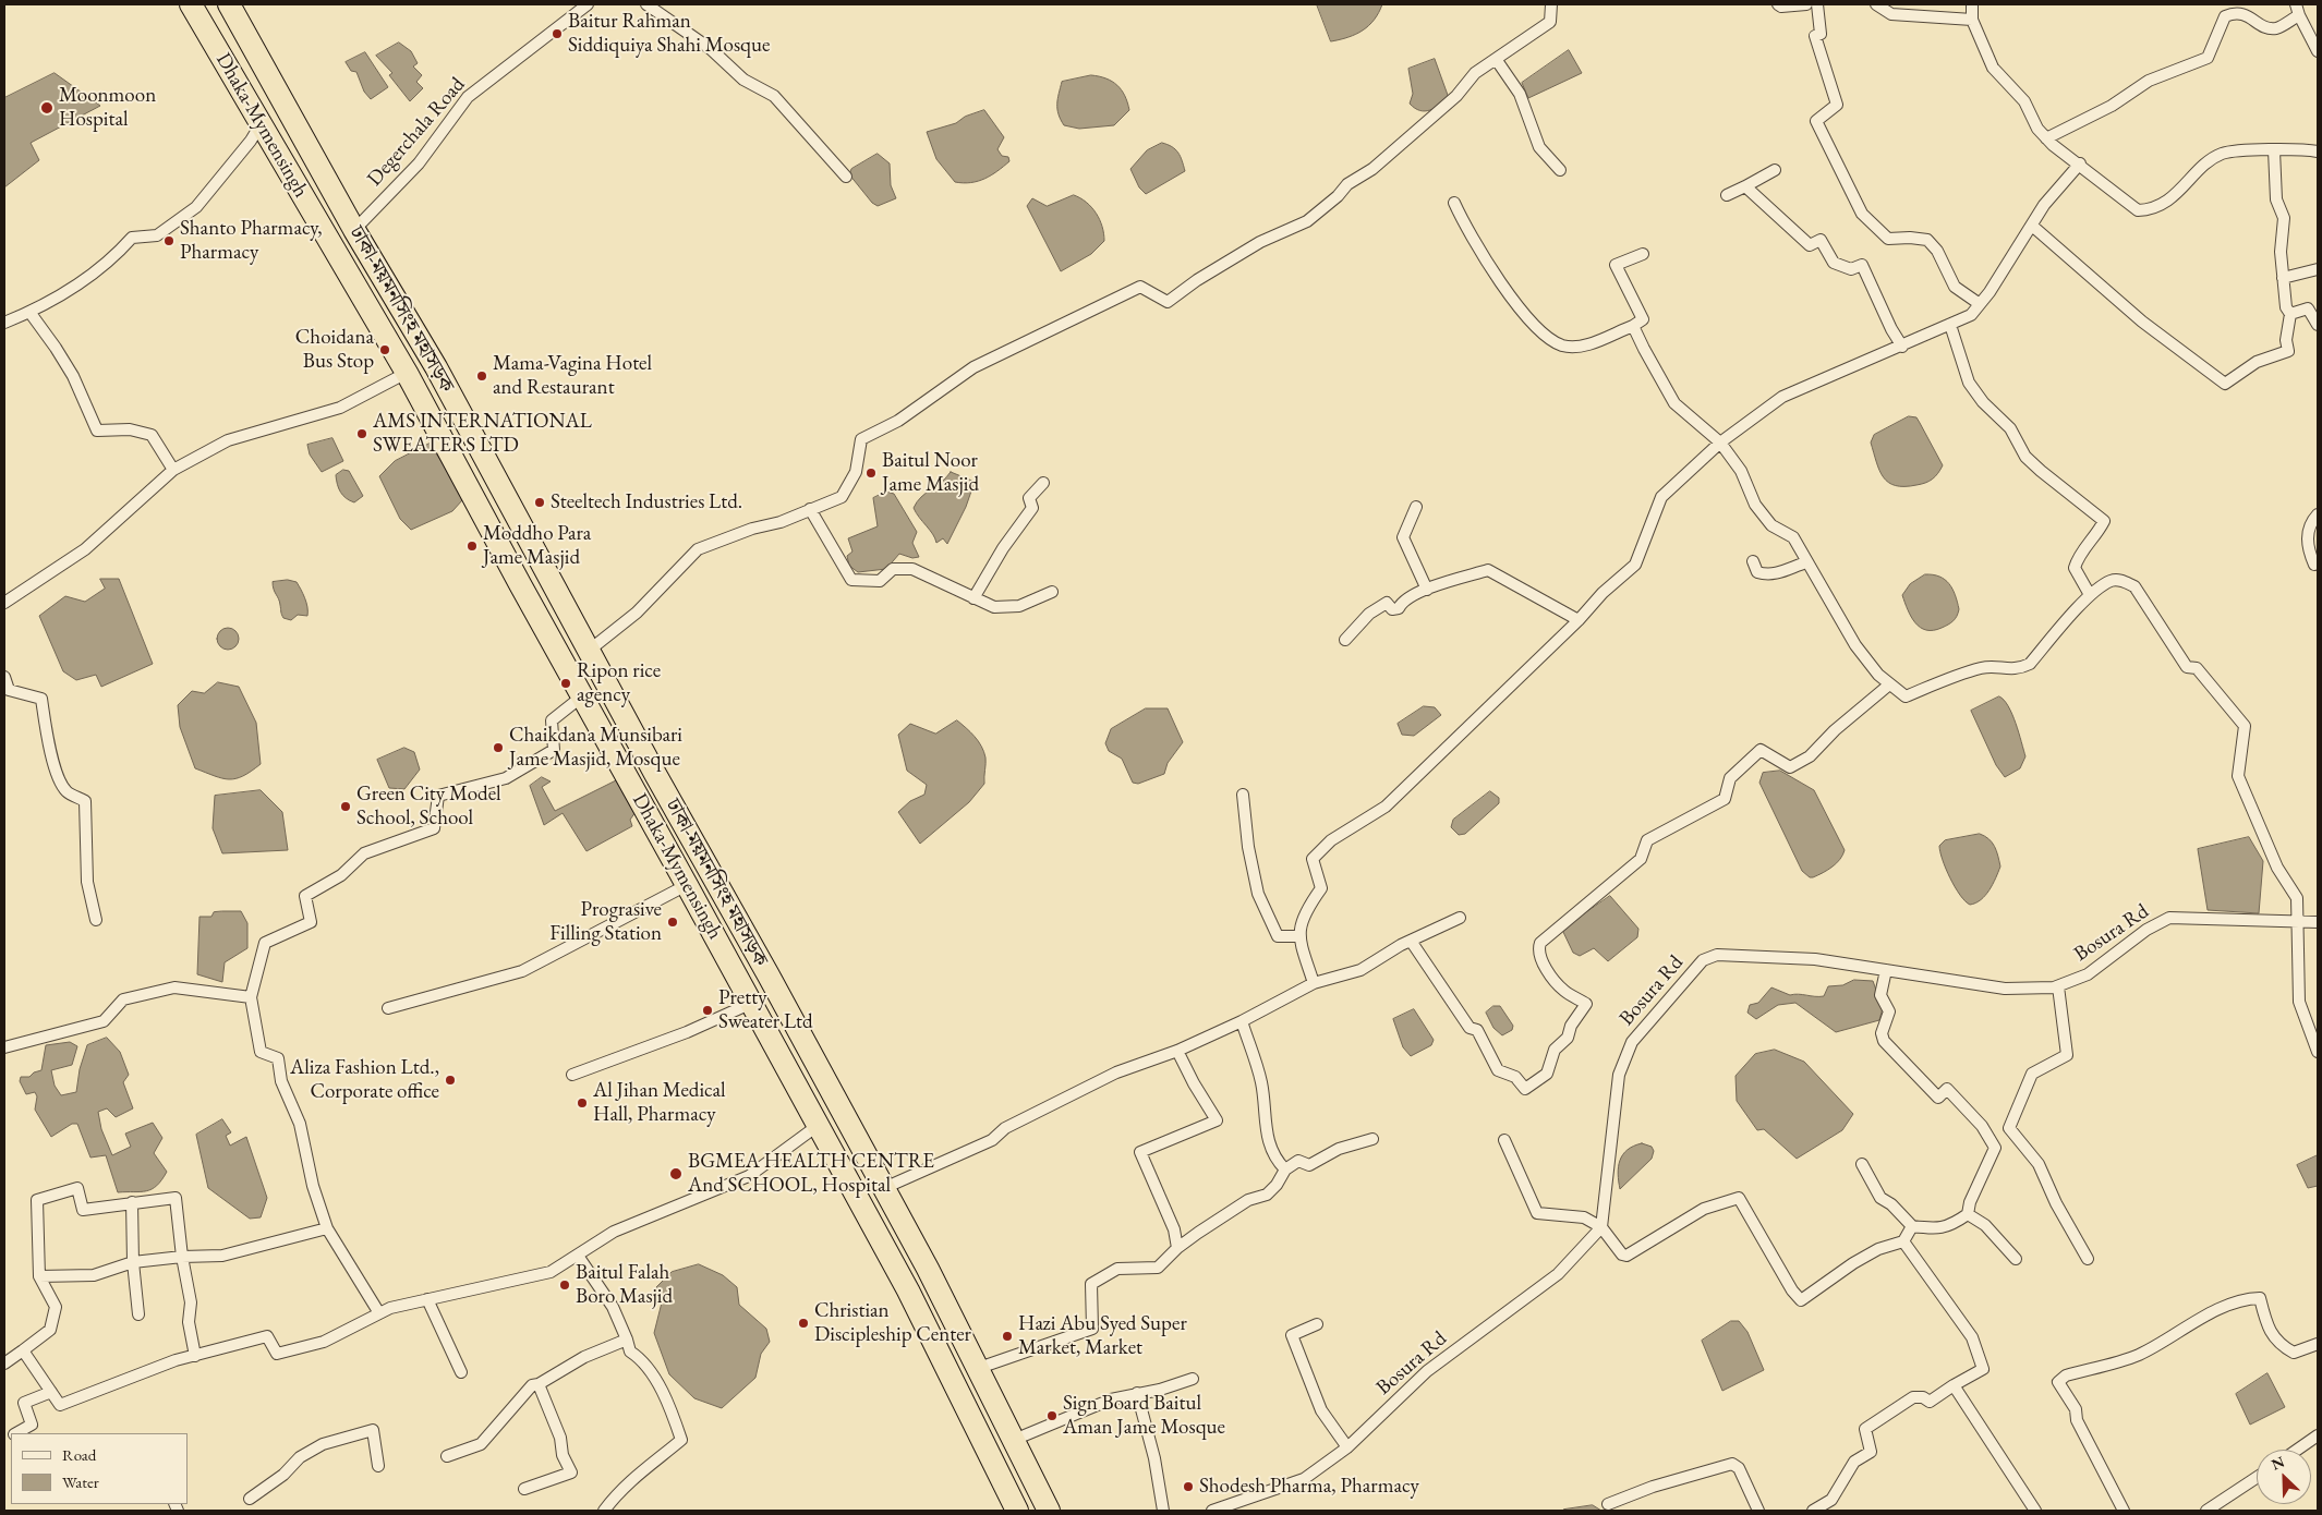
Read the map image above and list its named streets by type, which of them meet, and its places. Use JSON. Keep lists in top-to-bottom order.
{
  "streets": {
    "highway": ["Dhaka-Mymensingh", "ঢাকা-ময়মনসিংহ মহাসড়ক"],
    "street": ["Degerchala Road", "Bosura Rd"]
  },
  "crossings": [
    ["Degerchala Road", "ঢাকা-ময়মনসিংহ মহাসড়ক"]
  ],
  "places": [
    "Baitur Rahman Siddiquiya Shahi Mosque",
    "Moonmoon Hospital",
    "Shanto Pharmacy, Pharmacy",
    "Choidana Bus Stop",
    "Mama-Vagina Hotel and Restaurant",
    "AMS INTERNATIONAL SWEATERS LTD",
    "Baitul Noor Jame Masjid",
    "Steeltech Industries Ltd.",
    "Moddho Para Jame Masjid",
    "Ripon rice agency",
    "Chaikdana Munsibari Jame Masjid, Mosque",
    "Green City Model School, School",
    "Prograsive Filling Station",
    "Pretty Sweater Ltd",
    "Aliza Fashion Ltd., Corporate office",
    "Al Jihan Medical Hall, Pharmacy",
    "BGMEA HEALTH CENTRE And SCHOOL, Hospital",
    "Baitul Falah Boro Masjid",
    "Christian Discipleship Center",
    "Hazi Abu Syed Super Market, Market",
    "Sign Board Baitul Aman Jame Mosque",
    "Shodesh Pharma, Pharmacy"
  ],
  "legend": ["Road", "Water"],
  "north": "top left"
}
